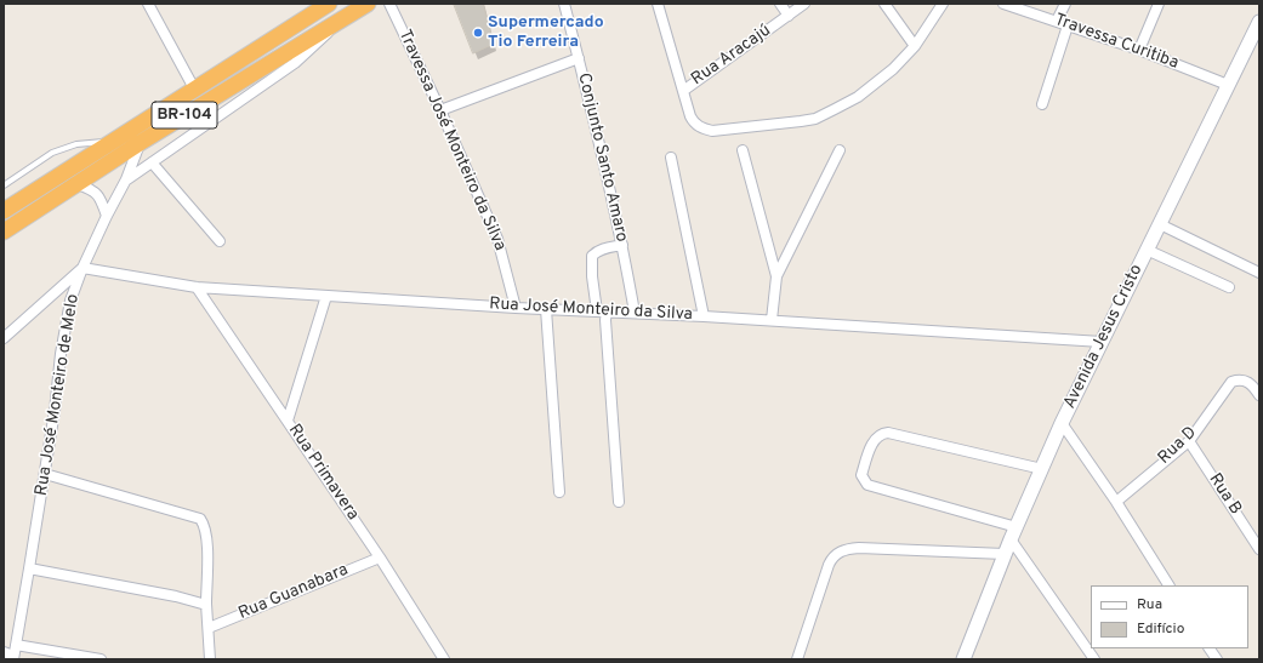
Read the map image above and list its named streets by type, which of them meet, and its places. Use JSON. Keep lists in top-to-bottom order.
{
  "streets": {
    "highway": ["BR-104"],
    "main road": ["Avenida Jesus Cristo"],
    "street": [
      "Travessa Curitiba",
      "Rua Aracajú",
      "Travessa José Monteiro da Silva",
      "Conjunto Santo Amaro",
      "Rua José Monteiro da Silva",
      "Rua José Monteiro de Melo",
      "Rua D",
      "Rua Primavera",
      "Rua B",
      "Rua Guanabara"
    ]
  },
  "crossings": [
    ["Travessa Curitiba", "Avenida Jesus Cristo"],
    ["BR-104", "Rua José Monteiro de Melo"],
    ["Travessa José Monteiro da Silva", "Rua José Monteiro da Silva"],
    ["Conjunto Santo Amaro", "Rua José Monteiro da Silva"],
    ["Rua José Monteiro da Silva", "Avenida Jesus Cristo"],
    ["Rua José Monteiro da Silva", "Rua José Monteiro de Melo"],
    ["Rua José Monteiro da Silva", "Rua Primavera"],
    ["Rua D", "Rua B"],
    ["Rua Primavera", "Rua Guanabara"]
  ],
  "places": ["Supermercado Tio Ferreira"],
  "legend": ["Rua", "Edifício"]
}
